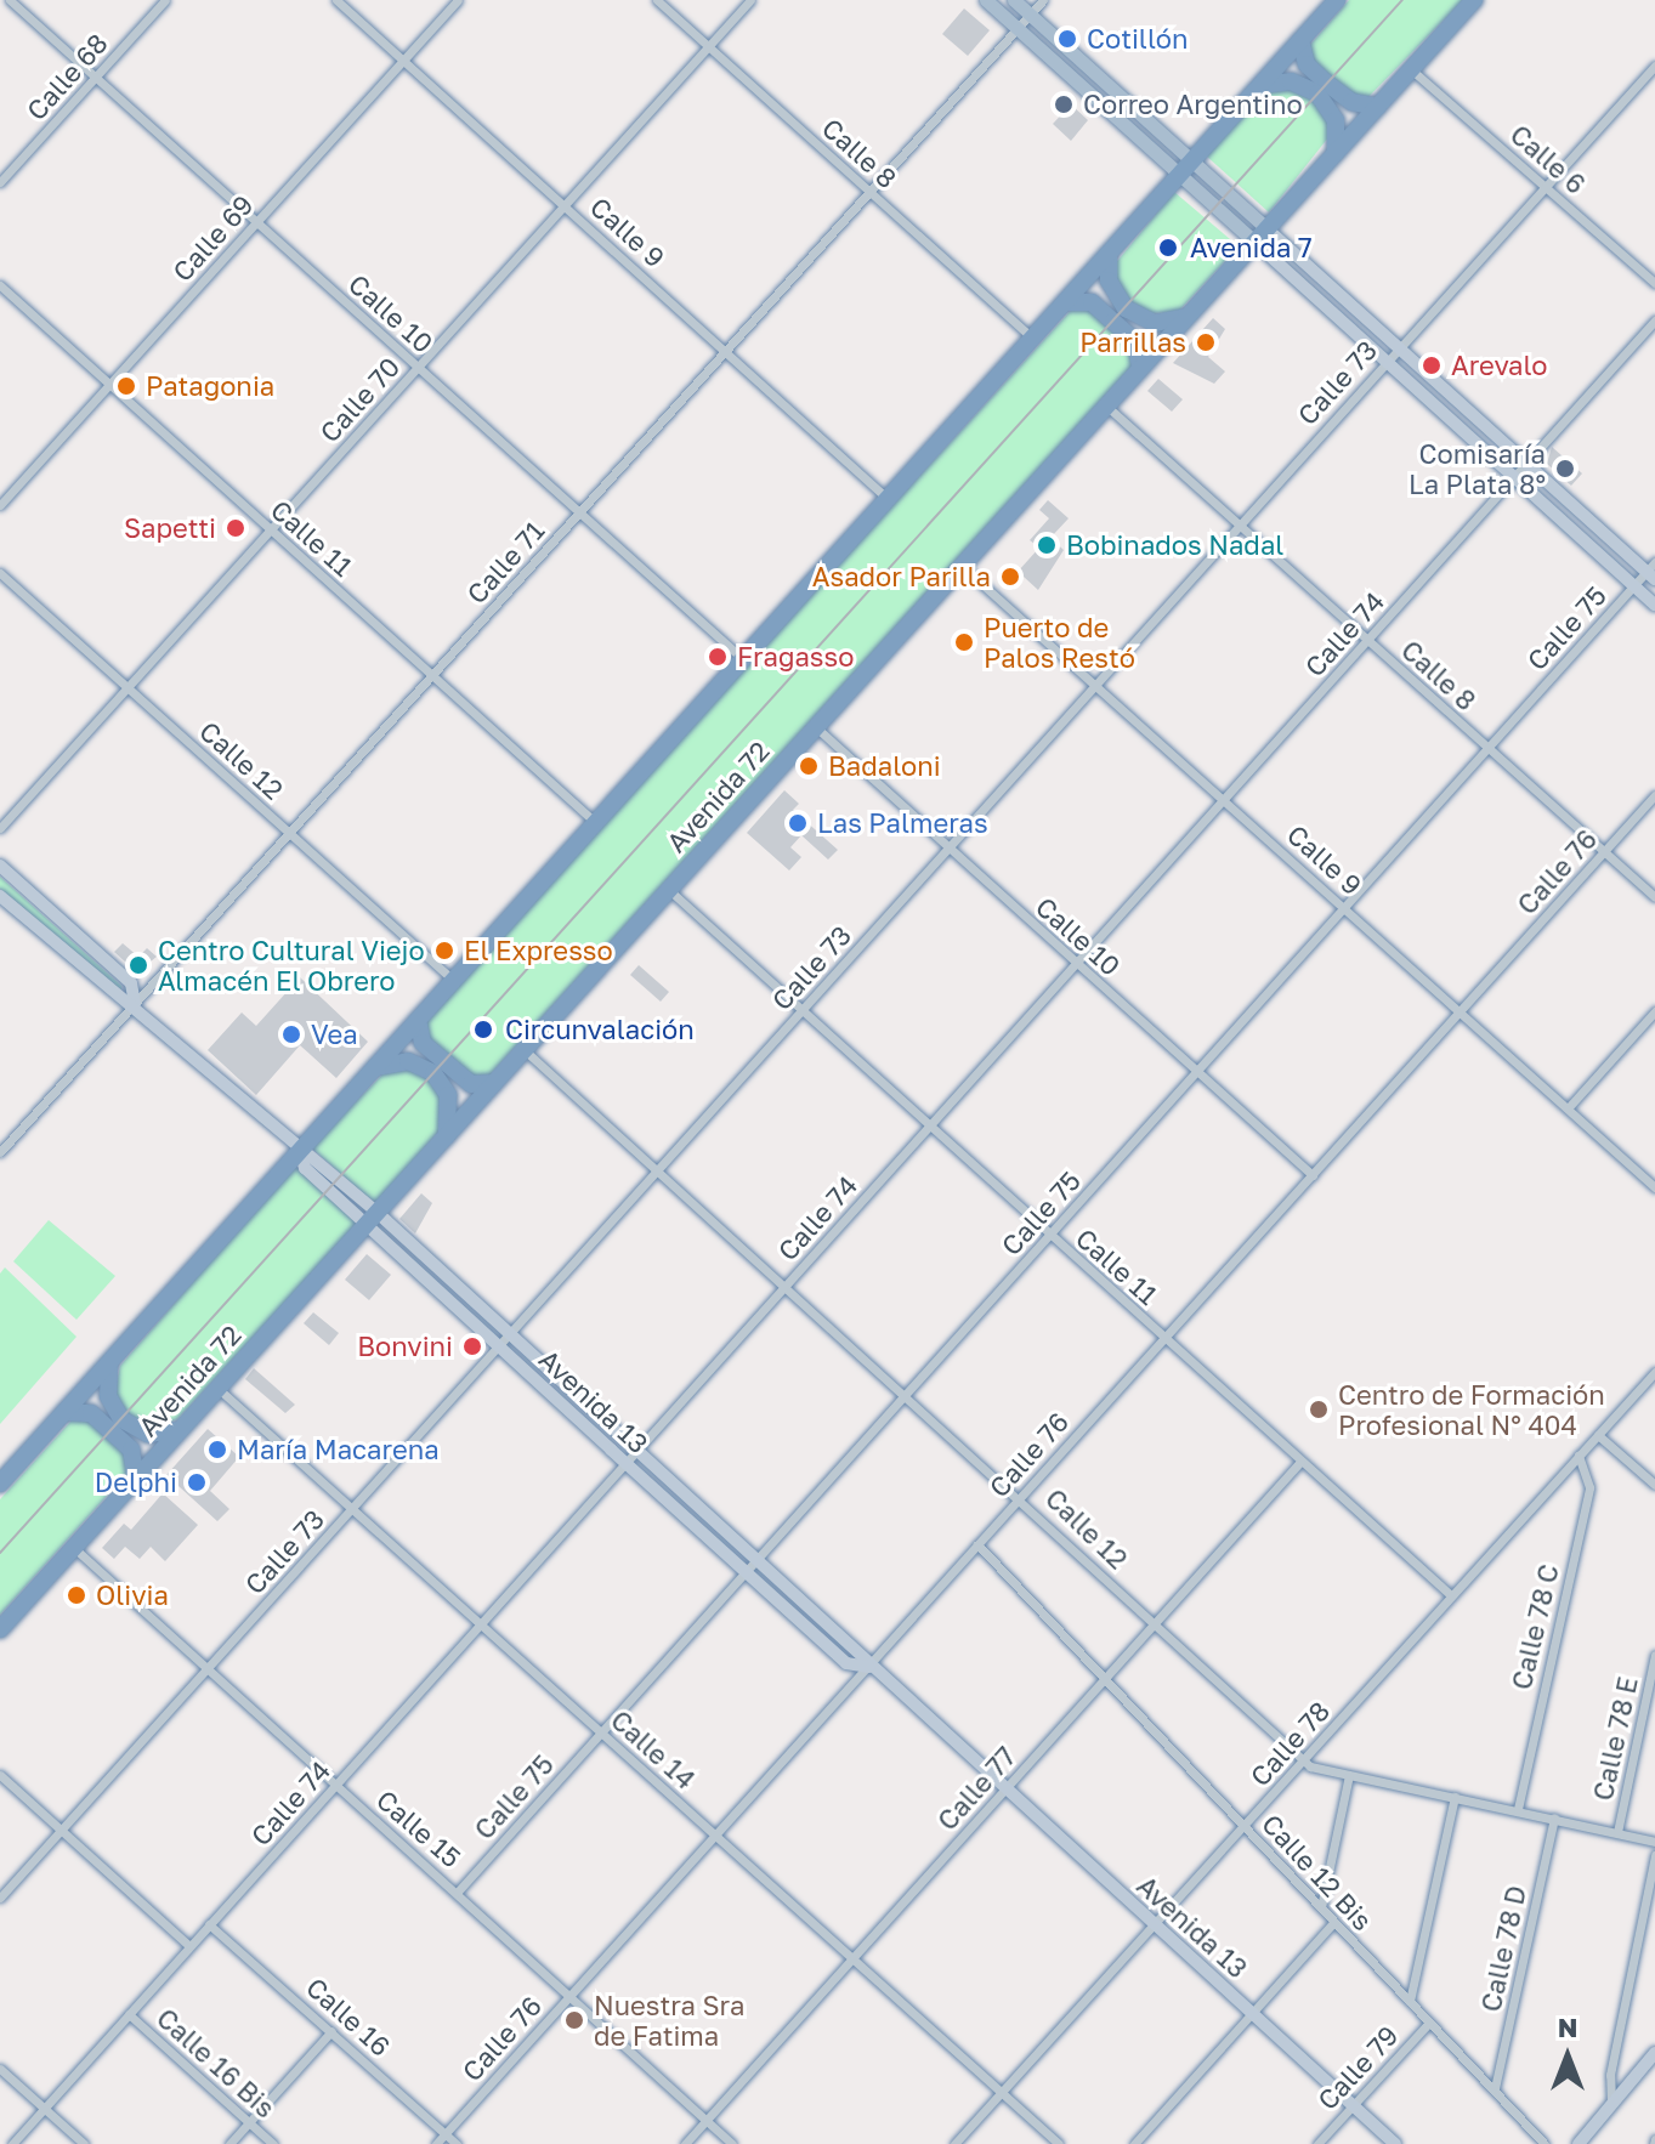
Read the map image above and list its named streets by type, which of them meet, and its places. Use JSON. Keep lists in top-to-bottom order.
{
  "streets": {
    "highway": ["Avenida 72"],
    "street": [
      "Calle 68",
      "Calle 8",
      "Calle 6",
      "Calle 9",
      "Calle 69",
      "Calle 10",
      "Calle 73",
      "Calle 70",
      "Calle 11",
      "Calle 71",
      "Calle 75",
      "Calle 74",
      "Calle 12",
      "Calle 76",
      "Avenida 13",
      "Calle 78 C",
      "Calle 78 E",
      "Calle 78",
      "Calle 14",
      "Calle 77",
      "Calle 15",
      "Calle 12 Bis",
      "Calle 78 D",
      "Calle 16",
      "Calle 16 Bis",
      "Calle 79"
    ]
  },
  "crossings": [
    ["Calle 68", "Calle 10"],
    ["Calle 8", "Calle 73"],
    ["Calle 8", "Calle 70"],
    ["Calle 8", "Calle 71"],
    ["Calle 8", "Calle 75"],
    ["Calle 8", "Calle 74"],
    ["Calle 8", "Avenida 72"],
    ["Calle 8", "Calle 76"],
    ["Calle 6", "Calle 73"],
    ["Calle 6", "Avenida 72"],
    ["Calle 9", "Calle 69"],
    ["Calle 9", "Calle 73"],
    ["Calle 9", "Calle 70"],
    ["Calle 9", "Calle 71"],
    ["Calle 9", "Calle 75"],
    ["Calle 9", "Calle 74"],
    ["Calle 9", "Avenida 72"],
    ["Calle 9", "Calle 76"],
    ["Calle 69", "Calle 10"],
    ["Calle 69", "Calle 11"],
    ["Calle 10", "Calle 73"],
    ["Calle 10", "Calle 70"],
    ["Calle 10", "Calle 71"],
    ["Calle 10", "Calle 75"],
    ["Calle 10", "Calle 74"],
    ["Calle 10", "Avenida 72"],
    ["Calle 10", "Calle 76"],
    ["Calle 73", "Calle 11"],
    ["Calle 73", "Calle 12"],
    ["Calle 73", "Avenida 13"],
    ["Calle 73", "Calle 14"],
    ["Calle 73", "Calle 15"],
    ["Calle 70", "Calle 11"],
    ["Calle 70", "Calle 12"],
    ["Calle 11", "Calle 71"],
    ["Calle 11", "Calle 75"],
    ["Calle 11", "Calle 74"],
    ["Calle 11", "Avenida 72"],
    ["Calle 11", "Calle 76"],
    ["Calle 11", "Calle 78"],
    ["Calle 11", "Calle 77"],
    ["Calle 71", "Calle 12"],
    ["Calle 71", "Avenida 13"],
    ["Calle 75", "Calle 12"],
    ["Calle 75", "Avenida 13"],
    ["Calle 75", "Calle 14"],
    ["Calle 75", "Calle 15"],
    ["Calle 74", "Calle 12"],
    ["Calle 74", "Avenida 13"],
    ["Calle 74", "Calle 14"],
    ["Calle 74", "Calle 15"],
    ["Calle 74", "Calle 16"],
    ["Calle 74", "Calle 16 Bis"],
    ["Calle 12", "Avenida 72"],
    ["Calle 12", "Calle 76"],
    ["Calle 12", "Calle 78 C"],
    ["Calle 12", "Calle 78 E"],
    ["Calle 12", "Calle 78"],
    ["Calle 12", "Calle 77"],
    ["Calle 12", "Calle 78 D"],
    ["Avenida 72", "Avenida 13"],
    ["Avenida 72", "Calle 14"],
    ["Avenida 72", "Calle 15"],
    ["Calle 76", "Avenida 13"],
    ["Calle 76", "Calle 14"],
    ["Calle 76", "Calle 15"],
    ["Calle 76", "Calle 12 Bis"],
    ["Calle 76", "Calle 16"],
    ["Avenida 13", "Calle 78"],
    ["Avenida 13", "Calle 77"],
    ["Avenida 13", "Calle 79"],
    ["Calle 78 C", "Calle 78"],
    ["Calle 78", "Calle 14"],
    ["Calle 78", "Calle 12 Bis"],
    ["Calle 14", "Calle 77"],
    ["Calle 77", "Calle 15"],
    ["Calle 77", "Calle 12 Bis"],
    ["Calle 12 Bis", "Calle 78 D"],
    ["Calle 12 Bis", "Calle 79"]
  ],
  "places": [
    "Cotillón",
    "Correo Argentino",
    "Avenida 7",
    "Parrillas",
    "Arevalo",
    "Patagonia",
    "Comisaría La Plata 8°",
    "Sapetti",
    "Bobinados Nadal",
    "Asador Parilla",
    "Puerto de Palos Restó",
    "Fragasso",
    "Badaloni",
    "Las Palmeras",
    "El Expresso",
    "Centro Cultural Viejo Almacén El Obrero",
    "Circunvalación",
    "Vea",
    "Bonvini",
    "Centro de Formación Profesional N° 404",
    "María Macarena",
    "Delphi",
    "Olivia",
    "Nuestra Sra de Fatima"
  ],
  "north": "top"
}
